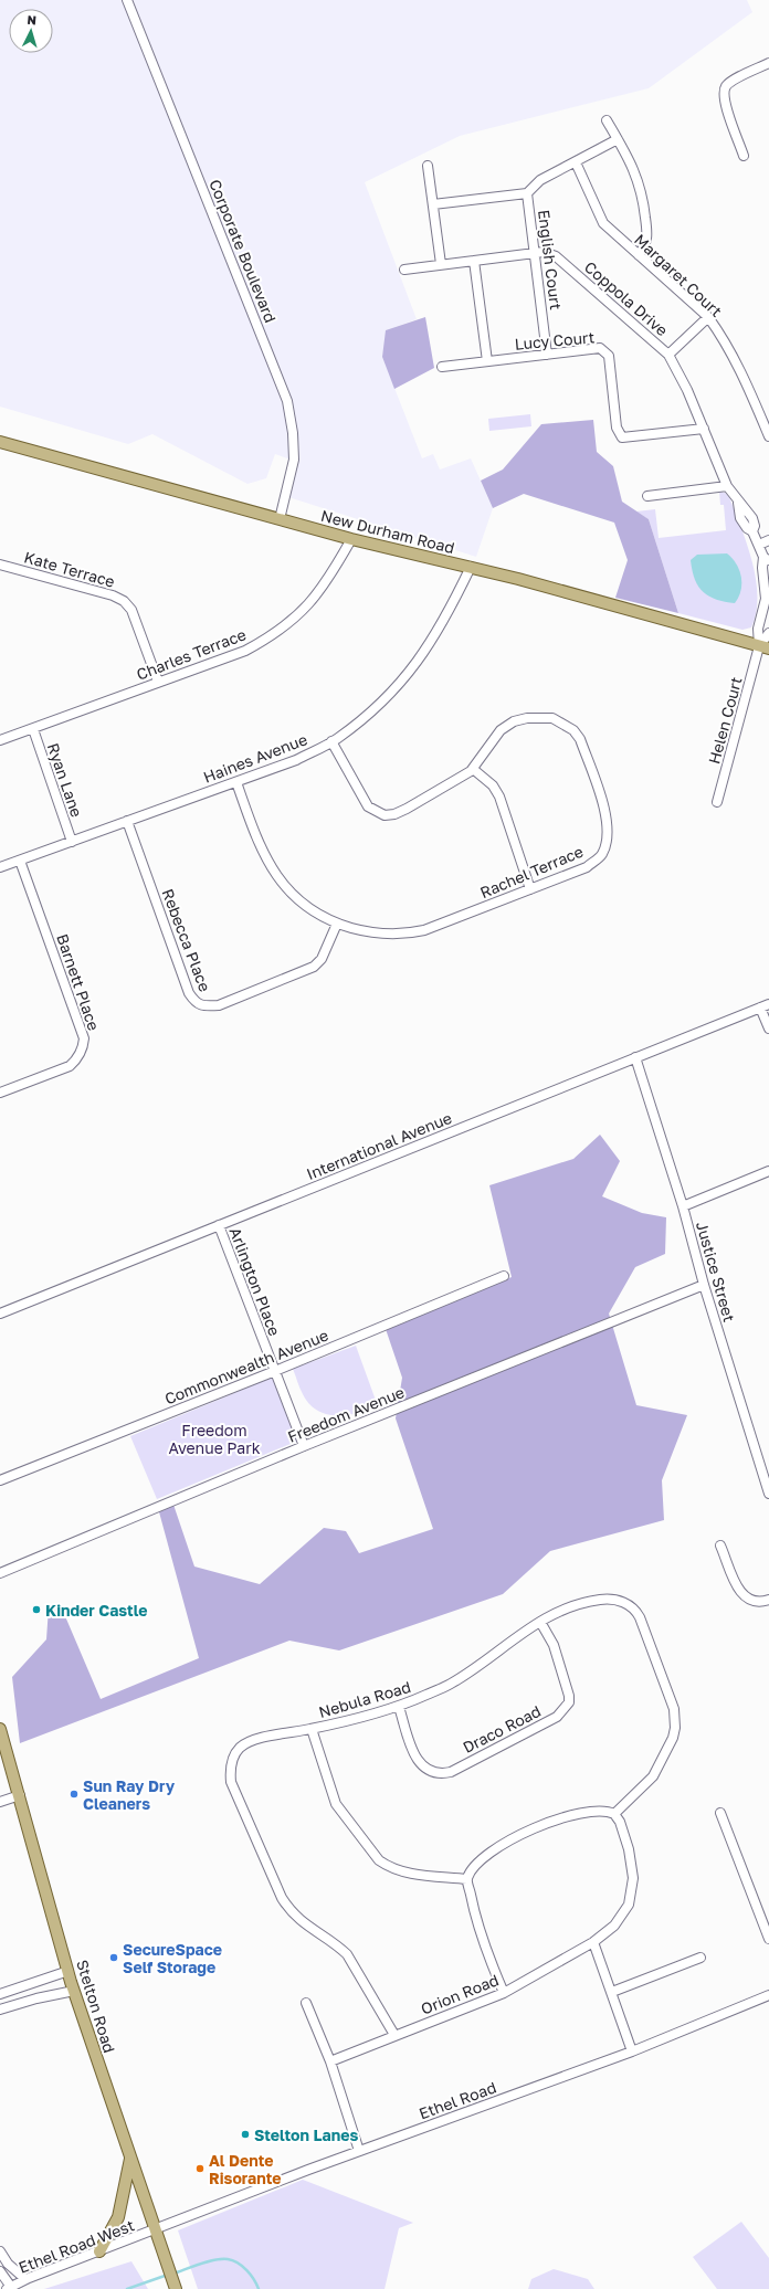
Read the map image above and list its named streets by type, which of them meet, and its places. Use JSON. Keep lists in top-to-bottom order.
{
  "streets": {
    "main road": ["New Durham Road", "Stelton Road"],
    "street": [
      "Corporate Boulevard",
      "English Court",
      "Margaret Court",
      "Coppola Drive",
      "Lucy Court",
      "Kate Terrace",
      "Charles Terrace",
      "Helen Court",
      "Haines Avenue",
      "Ryan Lane",
      "Rachel Terrace",
      "Rebecca Place",
      "Barnett Place",
      "International Avenue",
      "Justice Street",
      "Arlington Place",
      "Commonwealth Avenue",
      "Freedom Avenue",
      "Nebula Road",
      "Draco Road",
      "Orion Road",
      "Ethel Road",
      "Ethel Road West"
    ]
  },
  "crossings": [
    ["Corporate Boulevard", "New Durham Road"],
    ["English Court", "Coppola Drive"],
    ["English Court", "Lucy Court"],
    ["Coppola Drive", "Lucy Court"],
    ["Coppola Drive", "New Durham Road"],
    ["Coppola Drive", "Helen Court"],
    ["New Durham Road", "Charles Terrace"],
    ["New Durham Road", "Helen Court"],
    ["New Durham Road", "Haines Avenue"],
    ["Kate Terrace", "Charles Terrace"],
    ["Charles Terrace", "Ryan Lane"],
    ["Haines Avenue", "Ryan Lane"],
    ["Haines Avenue", "Rachel Terrace"],
    ["Haines Avenue", "Rebecca Place"],
    ["Haines Avenue", "Barnett Place"],
    ["Rachel Terrace", "Rebecca Place"],
    ["International Avenue", "Justice Street"],
    ["International Avenue", "Arlington Place"],
    ["Justice Street", "Freedom Avenue"],
    ["Arlington Place", "Commonwealth Avenue"],
    ["Arlington Place", "Freedom Avenue"],
    ["Nebula Road", "Draco Road"],
    ["Nebula Road", "Orion Road"],
    ["Stelton Road", "Ethel Road"],
    ["Stelton Road", "Ethel Road West"],
    ["Ethel Road", "Ethel Road West"]
  ],
  "parks": ["Freedom Avenue Park"],
  "places": [
    "Kinder Castle",
    "Sun Ray Dry Cleaners",
    "SecureSpace Self Storage",
    "Stelton Lanes",
    "Al Dente Risorante"
  ],
  "north": "top"
}
